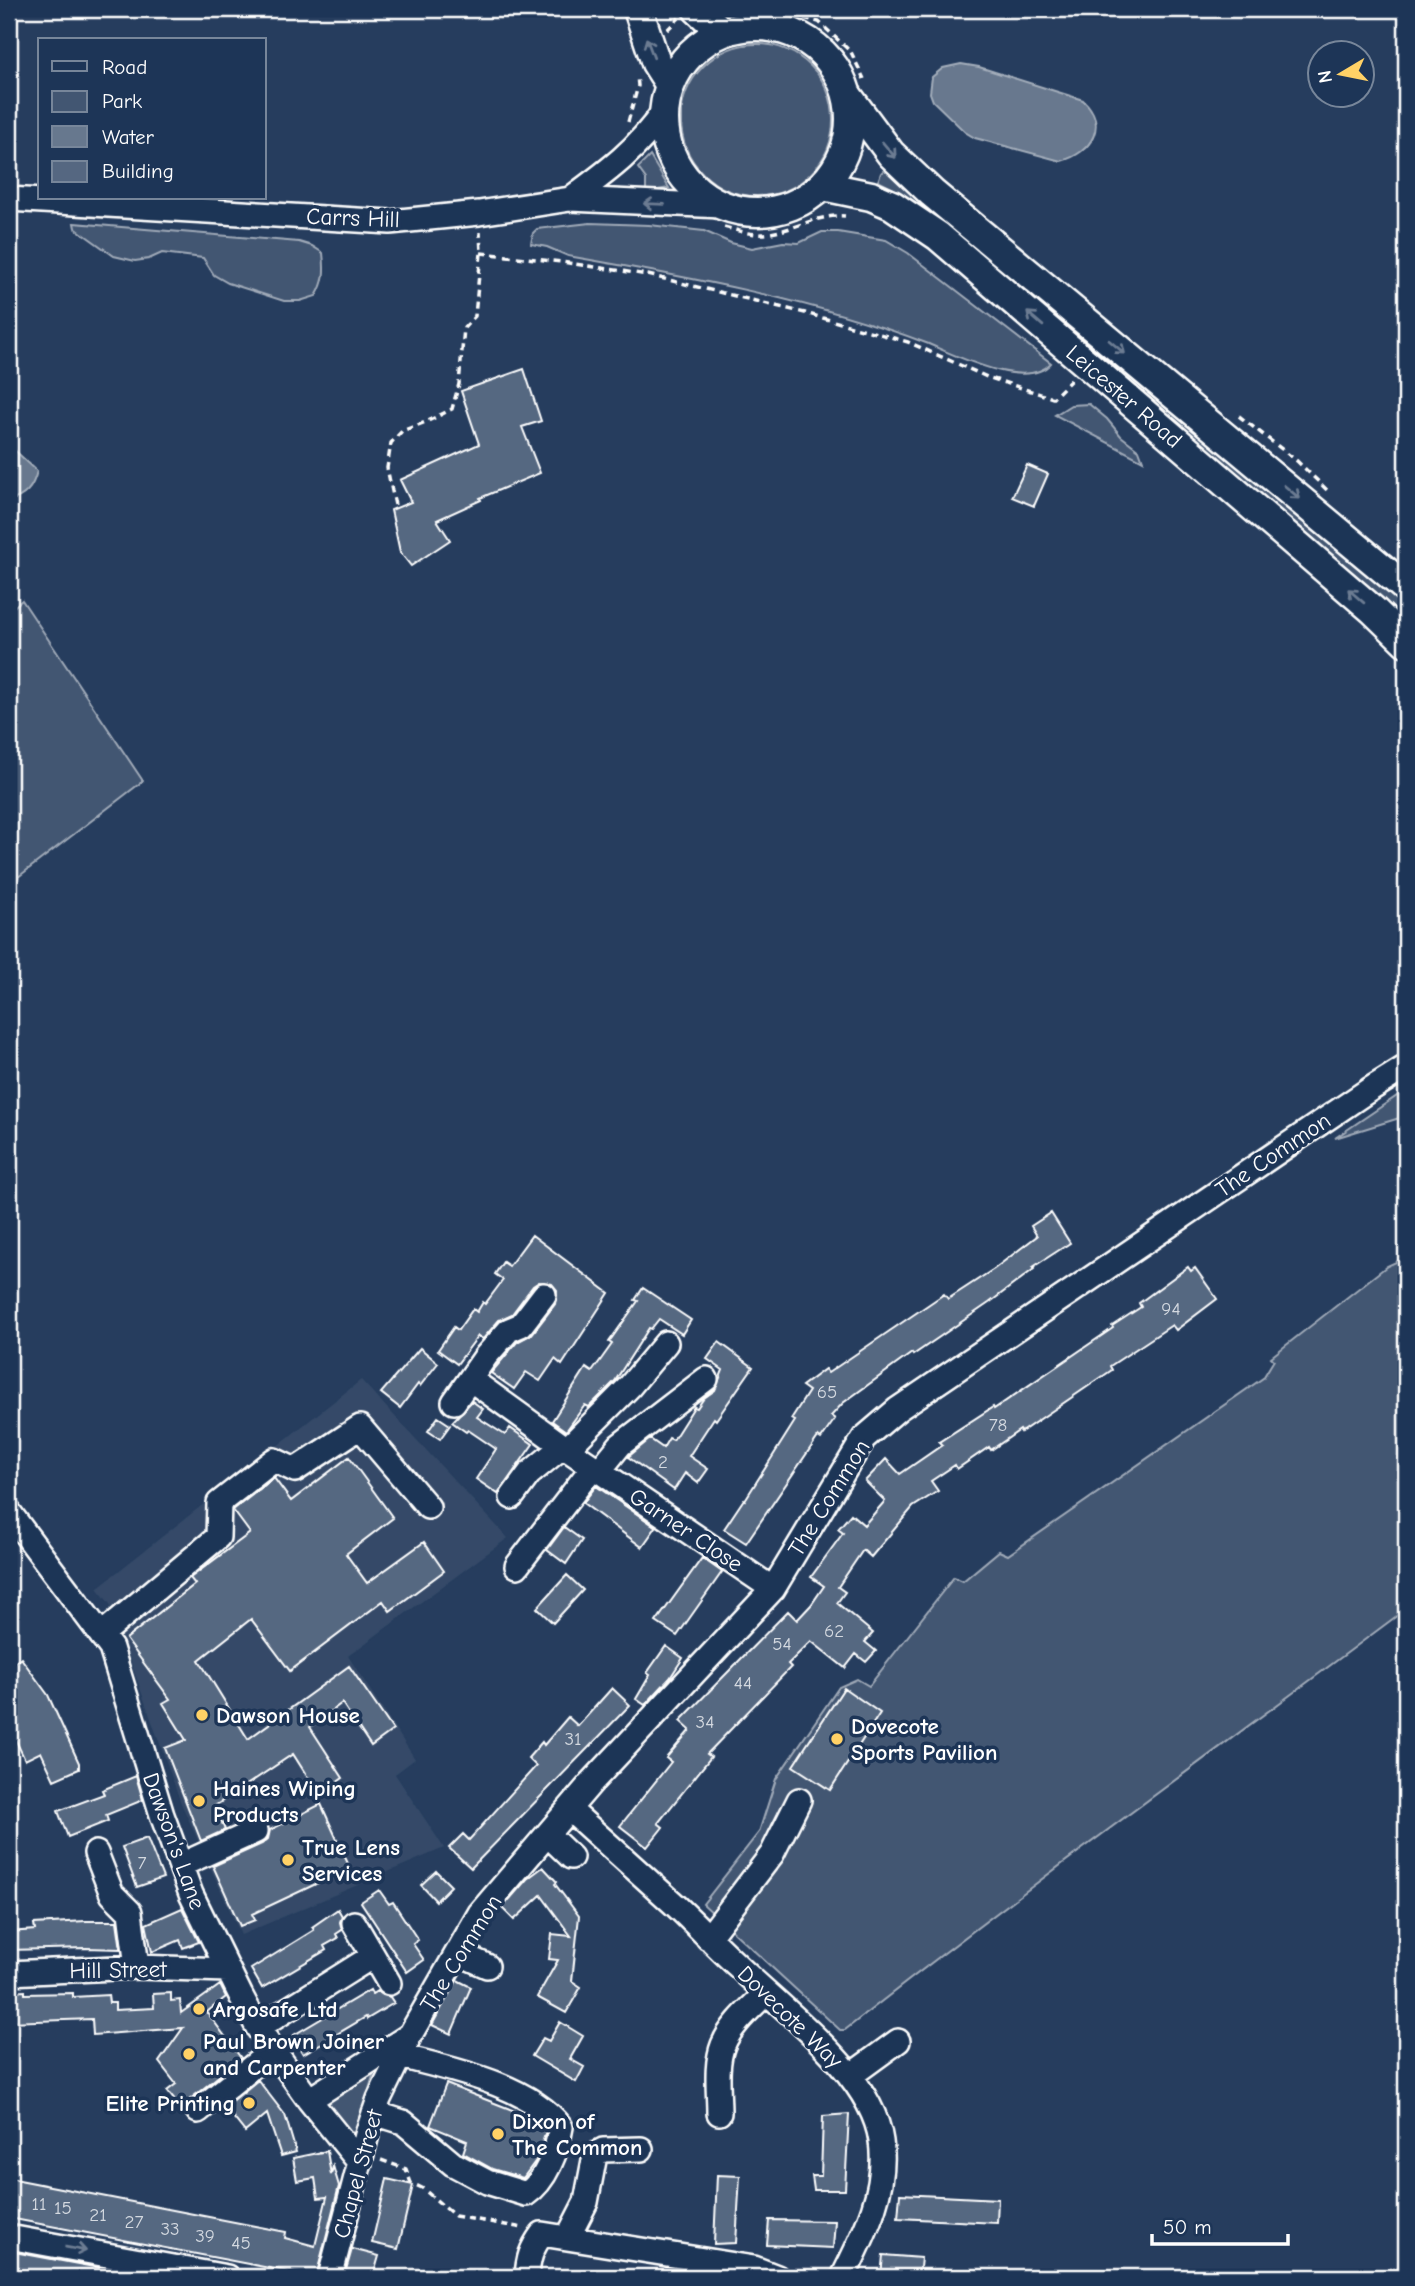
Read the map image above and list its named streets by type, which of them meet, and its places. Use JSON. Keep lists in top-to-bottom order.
{
  "streets": {
    "main road": ["Leicester Road"],
    "street": [
      "Carrs Hill",
      "The Common",
      "Garner Close",
      "Dawson's Lane",
      "Hill Street",
      "Dovecote Way",
      "Chapel Street"
    ]
  },
  "crossings": [
    ["Carrs Hill", "Leicester Road"],
    ["The Common", "Garner Close"],
    ["The Common", "Dovecote Way"],
    ["The Common", "Chapel Street"],
    ["Dawson's Lane", "Hill Street"],
    ["Dawson's Lane", "Chapel Street"]
  ],
  "places": [
    "Dawson House",
    "Dovecote Sports Pavilion",
    "Haines Wiping Products",
    "True Lens Services",
    "Argosafe Ltd",
    "Paul Brown Joiner and Carpenter",
    "Elite Printing",
    "Dixon of The Common"
  ],
  "house_numbers": [
    "94",
    "65",
    "78",
    "2",
    "62",
    "54",
    "44",
    "34",
    "31",
    "7",
    "11",
    "15",
    "21",
    "27",
    "33",
    "39",
    "45"
  ],
  "legend": [
    "Road",
    "Park",
    "Water",
    "Building"
  ],
  "scale_bar": "50 m",
  "north": "left"
}
